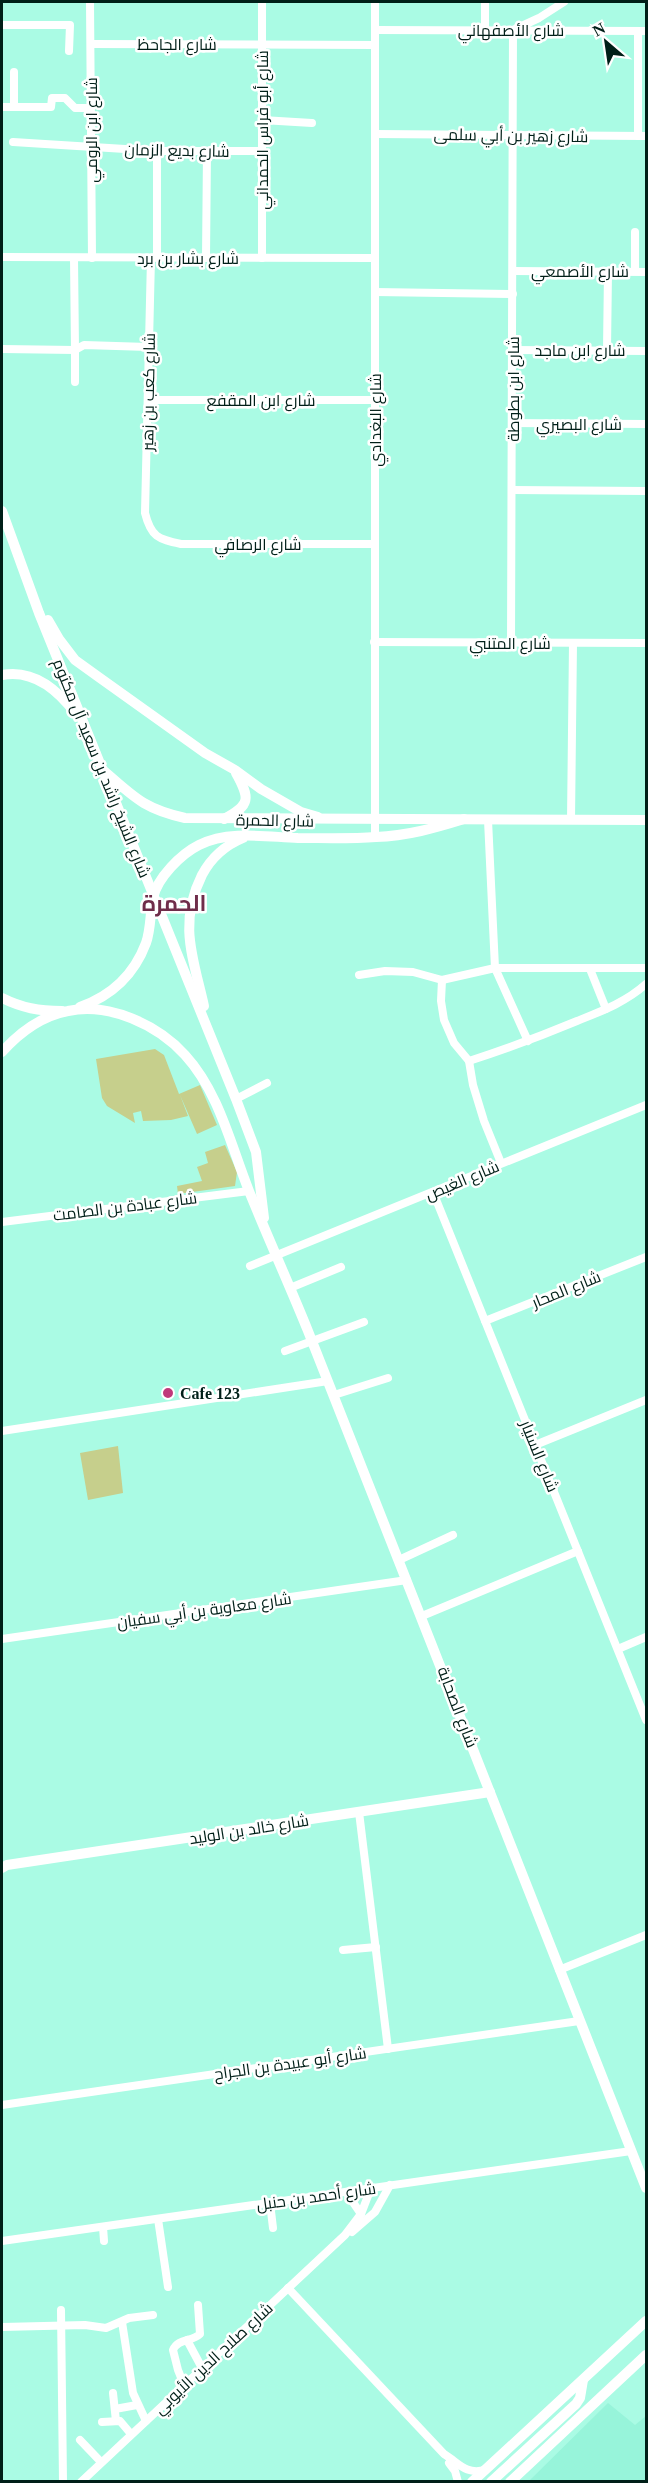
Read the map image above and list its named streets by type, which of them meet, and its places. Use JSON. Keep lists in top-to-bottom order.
{
  "streets": {
    "street": [
      "شارع الأصفهاني",
      "شارع الجاحظ",
      "شارع ابن الرومي",
      "شارع أبو فراس الحمداني",
      "شارع زهير بن أبي سلمى",
      "شارع بديع الزمان",
      "شارع بشار بن برد",
      "شارع الأصمعي",
      "شارع ابن ماجد",
      "شارع ابن بطوطة",
      "شارع كعب بن زهير",
      "شارع ابن المقفع",
      "شارع البغدادي",
      "شارع البصيري",
      "شارع الرصافي",
      "شارع المتنبي",
      "شارع الشيخ راشد بن سعيد آل مكتوم",
      "شارع الحمرة",
      "شارع الغيص",
      "شارع عبادة بن الصامت",
      "شارع المحار",
      "شارع السنيار",
      "شارع معاوية بن أبي سفيان",
      "شارع الصحابة",
      "شارع خالد بن الوليد",
      "شارع أبو عبيدة بن الجراح",
      "شارع أحمد بن حنبل",
      "شارع صلاح الدين الأيوبي"
    ]
  },
  "crossings": [
    ["شارع الأصفهاني", "شارع ابن بطوطة"],
    ["شارع الأصفهاني", "شارع البغدادي"],
    ["شارع الجاحظ", "شارع ابن الرومي"],
    ["شارع الجاحظ", "شارع أبو فراس الحمداني"],
    ["شارع الجاحظ", "شارع البغدادي"],
    ["شارع ابن الرومي", "شارع بديع الزمان"],
    ["شارع ابن الرومي", "شارع بشار بن برد"],
    ["شارع أبو فراس الحمداني", "شارع بديع الزمان"],
    ["شارع أبو فراس الحمداني", "شارع بشار بن برد"],
    ["شارع زهير بن أبي سلمى", "شارع ابن بطوطة"],
    ["شارع زهير بن أبي سلمى", "شارع البغدادي"],
    ["شارع بديع الزمان", "شارع كعب بن زهير"],
    ["شارع بشار بن برد", "شارع كعب بن زهير"],
    ["شارع بشار بن برد", "شارع البغدادي"],
    ["شارع الأصمعي", "شارع ابن بطوطة"],
    ["شارع ابن ماجد", "شارع ابن بطوطة"],
    ["شارع ابن بطوطة", "شارع البصيري"],
    ["شارع ابن بطوطة", "شارع المتنبي"],
    ["شارع كعب بن زهير", "شارع ابن المقفع"],
    ["شارع كعب بن زهير", "شارع الرصافي"],
    ["شارع ابن المقفع", "شارع البغدادي"],
    ["شارع البغدادي", "شارع الرصافي"],
    ["شارع البغدادي", "شارع المتنبي"],
    ["شارع البغدادي", "شارع الحمرة"],
    ["شارع الشيخ راشد بن سعيد آل مكتوم", "شارع الحمرة"],
    ["شارع الشيخ راشد بن سعيد آل مكتوم", "شارع الصحابة"],
    ["شارع الغيص", "شارع السنيار"],
    ["شارع الغيص", "شارع الصحابة"],
    ["شارع المحار", "شارع السنيار"],
    ["شارع معاوية بن أبي سفيان", "شارع الصحابة"],
    ["شارع الصحابة", "شارع خالد بن الوليد"],
    ["شارع الصحابة", "شارع أبو عبيدة بن الجراح"],
    ["شارع الصحابة", "شارع أحمد بن حنبل"],
    ["شارع أحمد بن حنبل", "شارع صلاح الدين الأيوبي"]
  ],
  "districts": ["الحمرة"],
  "places": ["Cafe 123"],
  "north": "top left"
}
